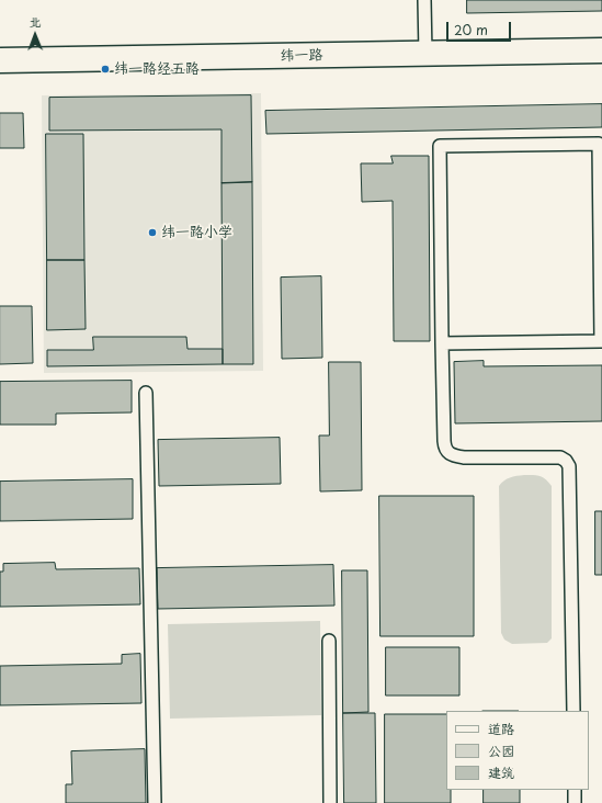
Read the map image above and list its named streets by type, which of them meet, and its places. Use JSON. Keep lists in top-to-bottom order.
{
  "streets": {
    "street": ["纬一路"]
  },
  "places": ["纬一路经五路", "纬一路小学"],
  "legend": ["道路", "公园", "建筑"],
  "scale_bar": "20 m",
  "north": "top"
}
